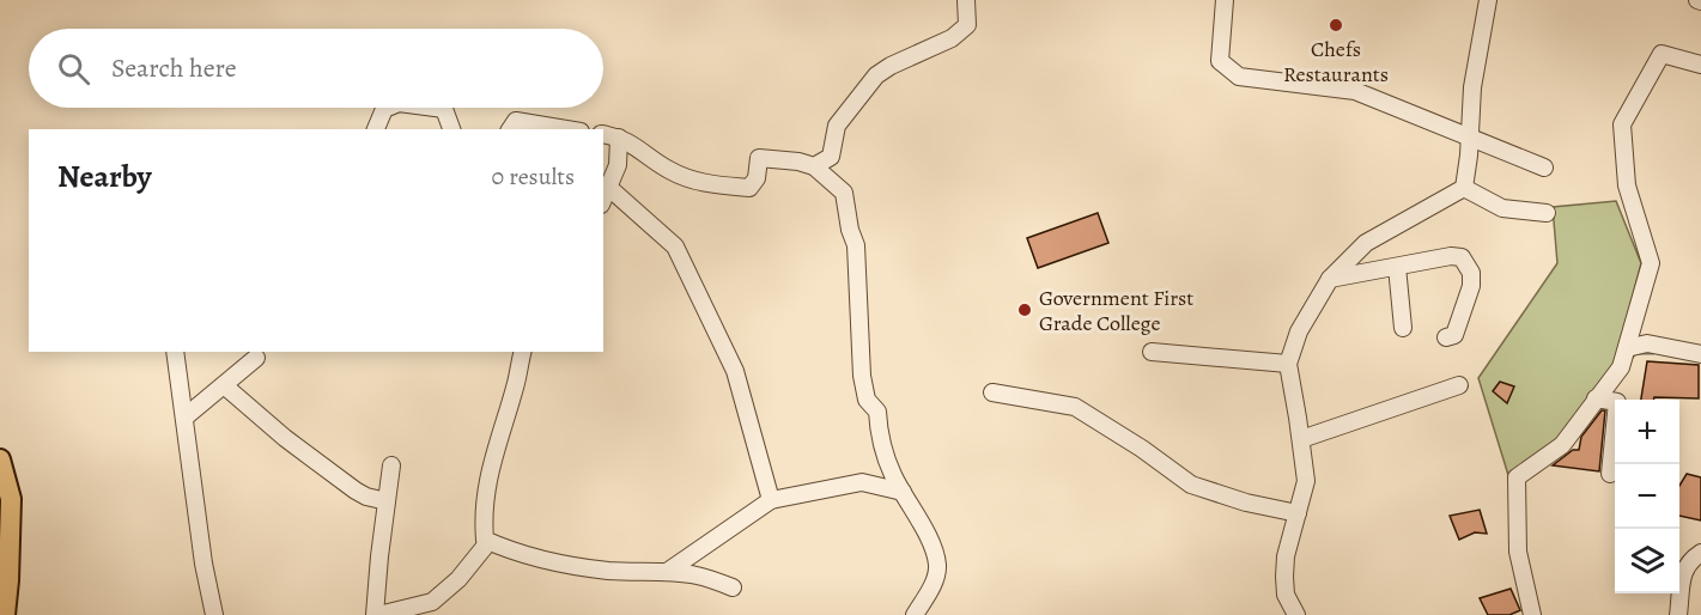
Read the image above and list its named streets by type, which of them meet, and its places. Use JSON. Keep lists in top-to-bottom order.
{
  "places": ["Chefs Restaurants", "Government First Grade College"],
  "page": {
    "search": "Search here",
    "heading": ["Nearby", "0 results"],
    "map_buttons": ["+", "−"]
  }
}
